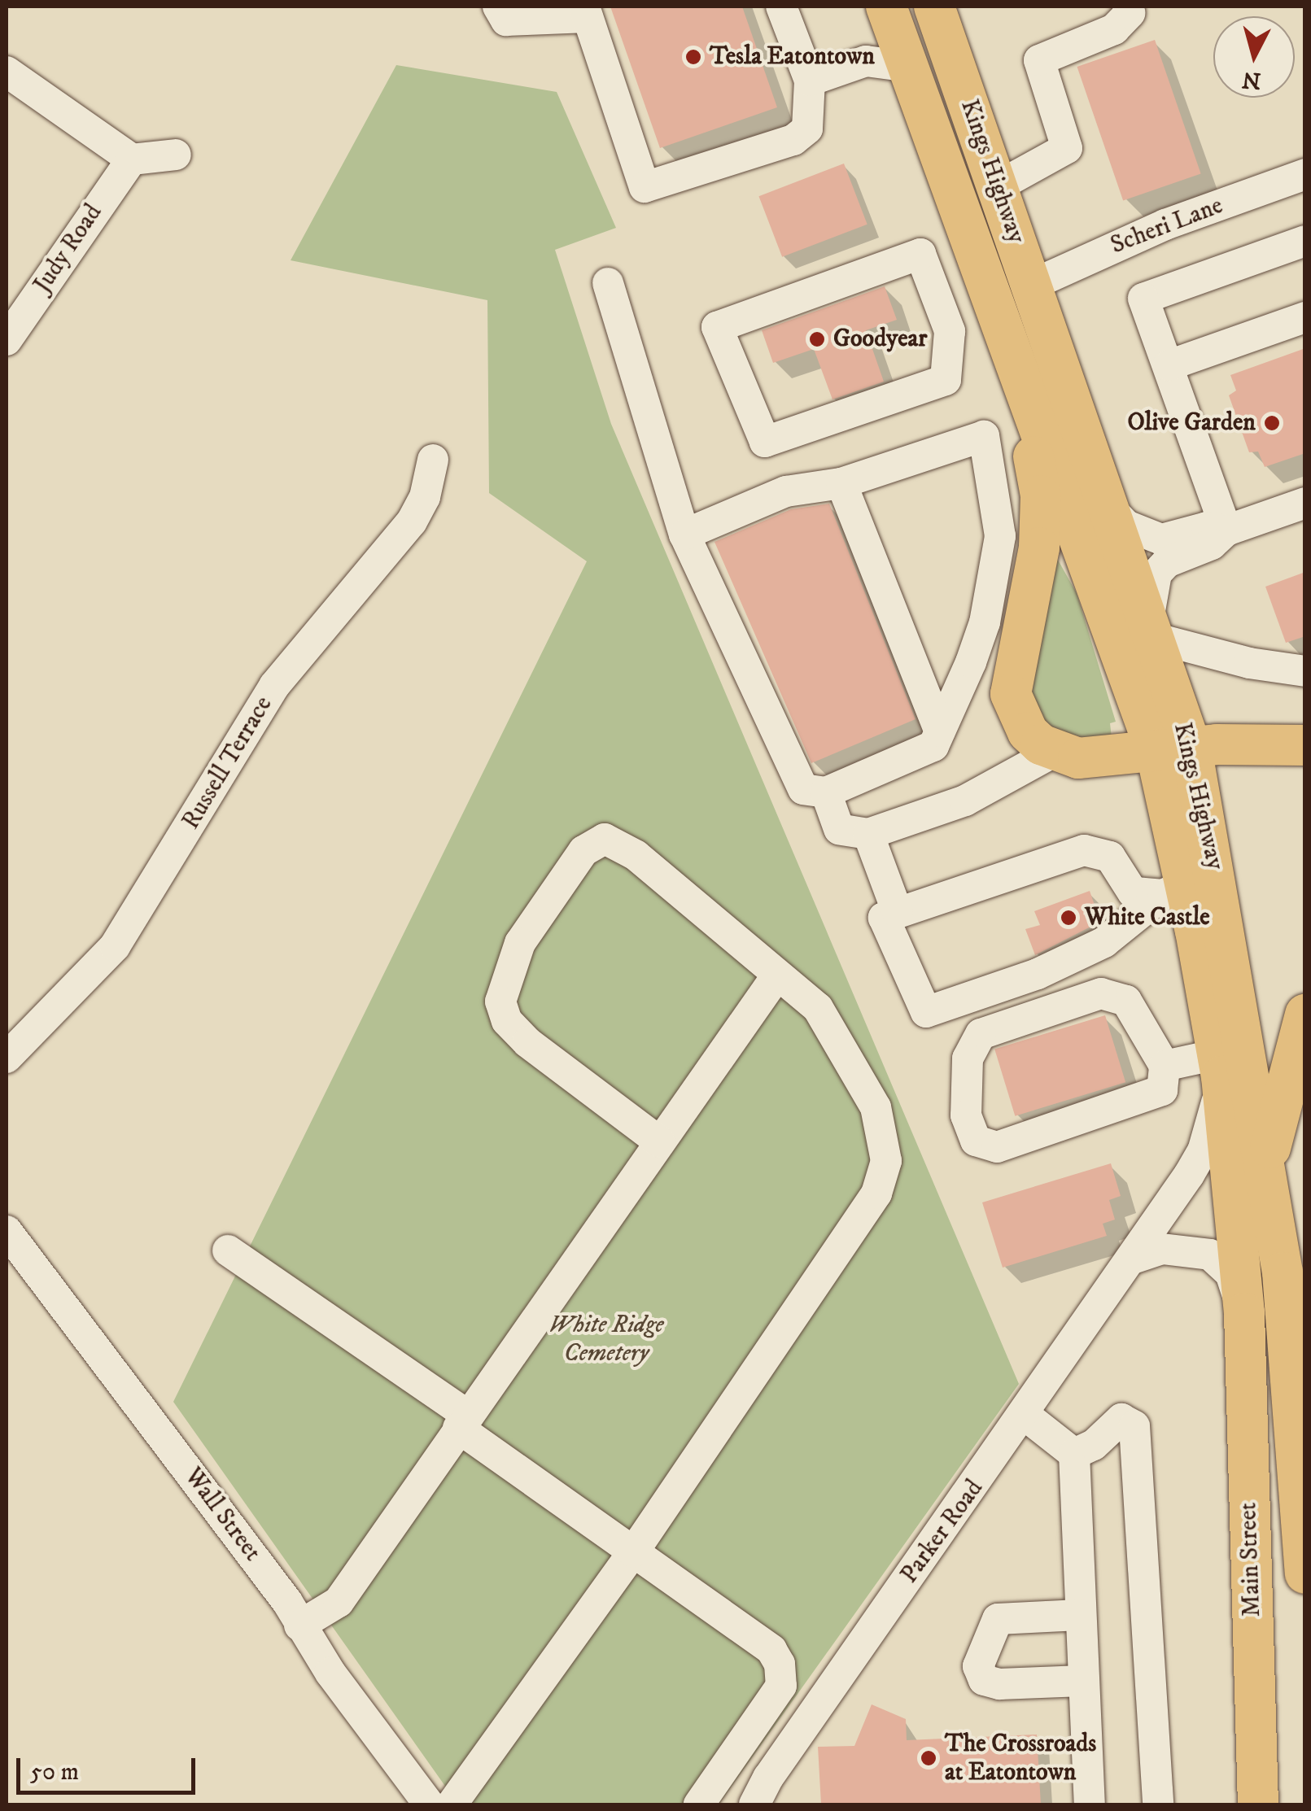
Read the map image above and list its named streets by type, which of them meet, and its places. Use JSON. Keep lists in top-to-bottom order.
{
  "streets": {
    "main road": ["Kings Highway", "Main Street"],
    "street": [
      "Scheri Lane",
      "Judy Road",
      "Russell Terrace",
      "Wall Street",
      "Parker Road"
    ]
  },
  "crossings": [
    ["Kings Highway", "Scheri Lane"],
    ["Kings Highway", "Parker Road"],
    ["Kings Highway", "Main Street"]
  ],
  "parks": ["White Ridge Cemetery"],
  "places": [
    "Tesla Eatontown",
    "Goodyear",
    "Olive Garden",
    "White Castle",
    "The Crossroads at Eatontown"
  ],
  "scale_bar": "50 m",
  "north": "bottom"
}
